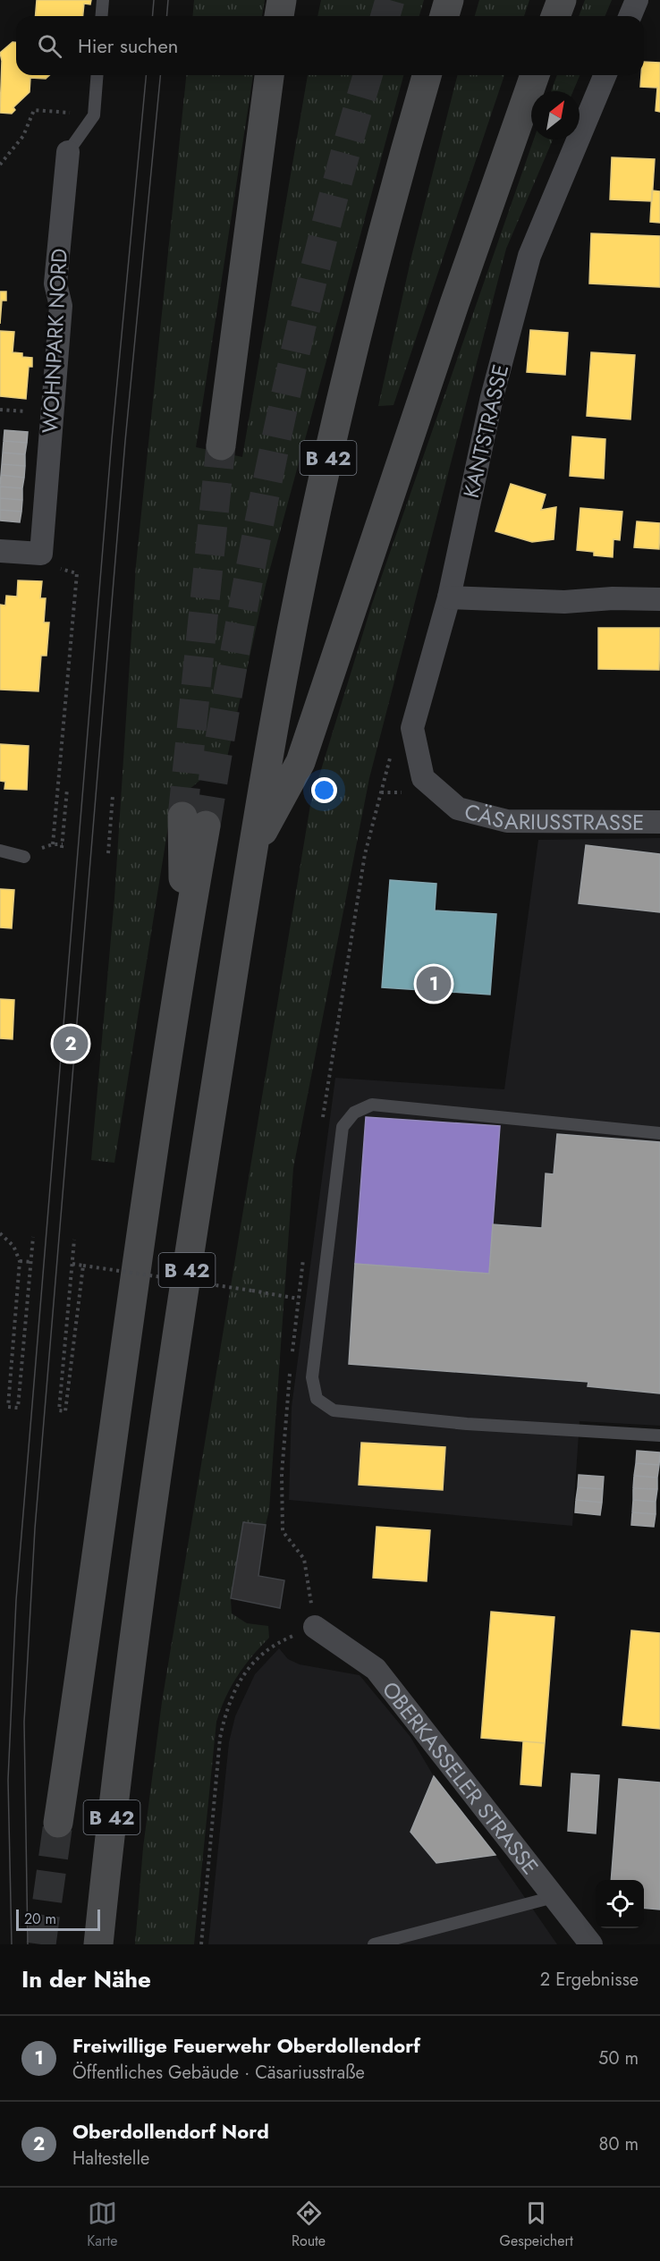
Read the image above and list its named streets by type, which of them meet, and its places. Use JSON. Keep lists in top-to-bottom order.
{
  "streets": {
    "highway": ["B 42"],
    "street": [
      "WOHNPARK NORD",
      "KANTSTRASSE",
      "CÄSARIUSSTRASSE",
      "OBERKASSELER STRASSE"
    ]
  },
  "crossings": [
    ["KANTSTRASSE", "CÄSARIUSSTRASSE"]
  ],
  "scale_bar": "20 m",
  "north": "top right",
  "page": {
    "search": "Hier suchen",
    "pins": ["1", "2"],
    "scale": "20 m",
    "heading": ["In der Nähe", "2 Ergebnisse"],
    "list": [
      {
        "mark": "1",
        "name": "Freiwillige Feuerwehr Oberdollendorf",
        "note": "Öffentliches Gebäude · Cäsariusstraße",
        "value": "50 m"
      },
      {
        "mark": "2",
        "name": "Oberdollendorf Nord",
        "note": "Haltestelle",
        "value": "80 m"
      }
    ],
    "nav": ["Karte", "Route", "Gespeichert"]
  }
}
